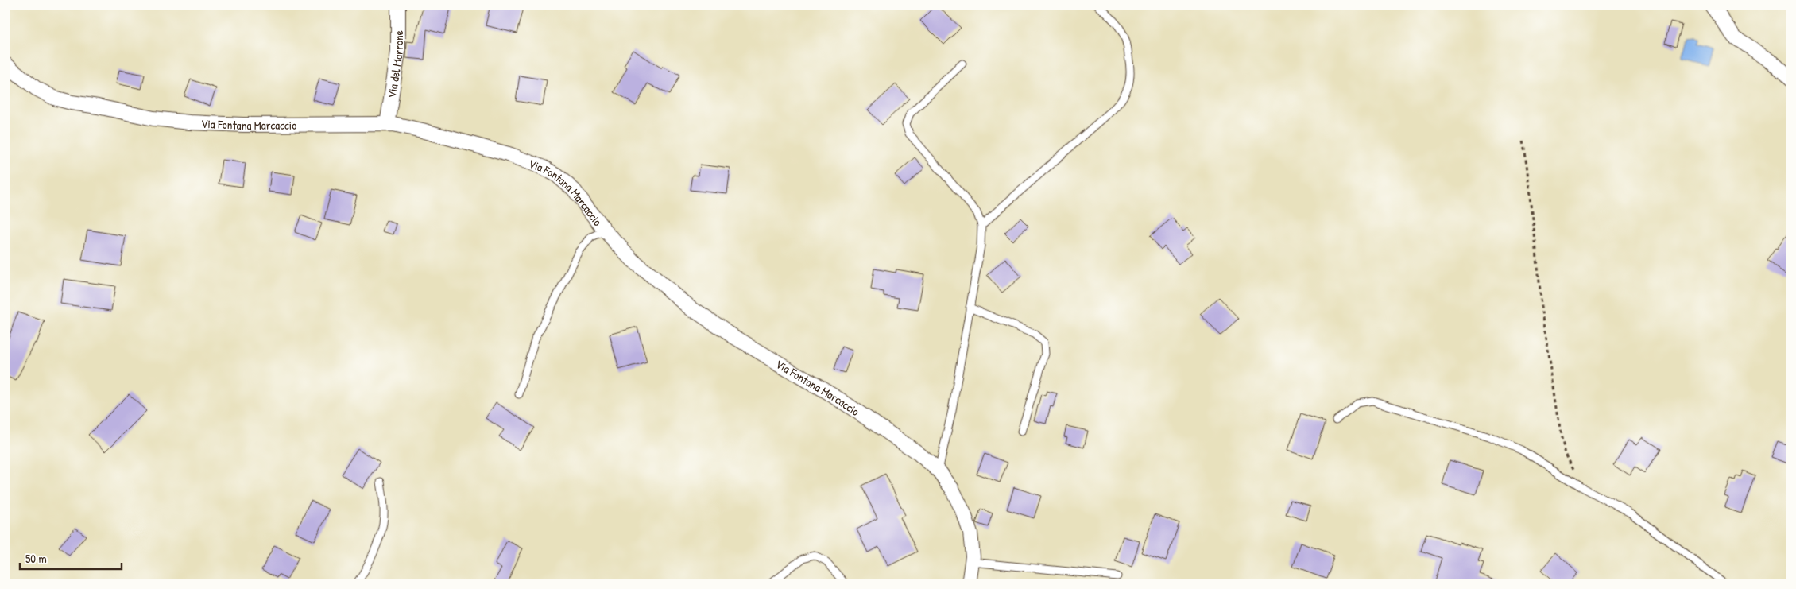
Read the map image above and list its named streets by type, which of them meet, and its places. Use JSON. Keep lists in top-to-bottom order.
{
  "streets": {
    "street": ["Via del Marrone", "Via Fontana Marcaccio"]
  },
  "crossings": [
    ["Via del Marrone", "Via Fontana Marcaccio"]
  ],
  "scale_bar": "50 m"
}
